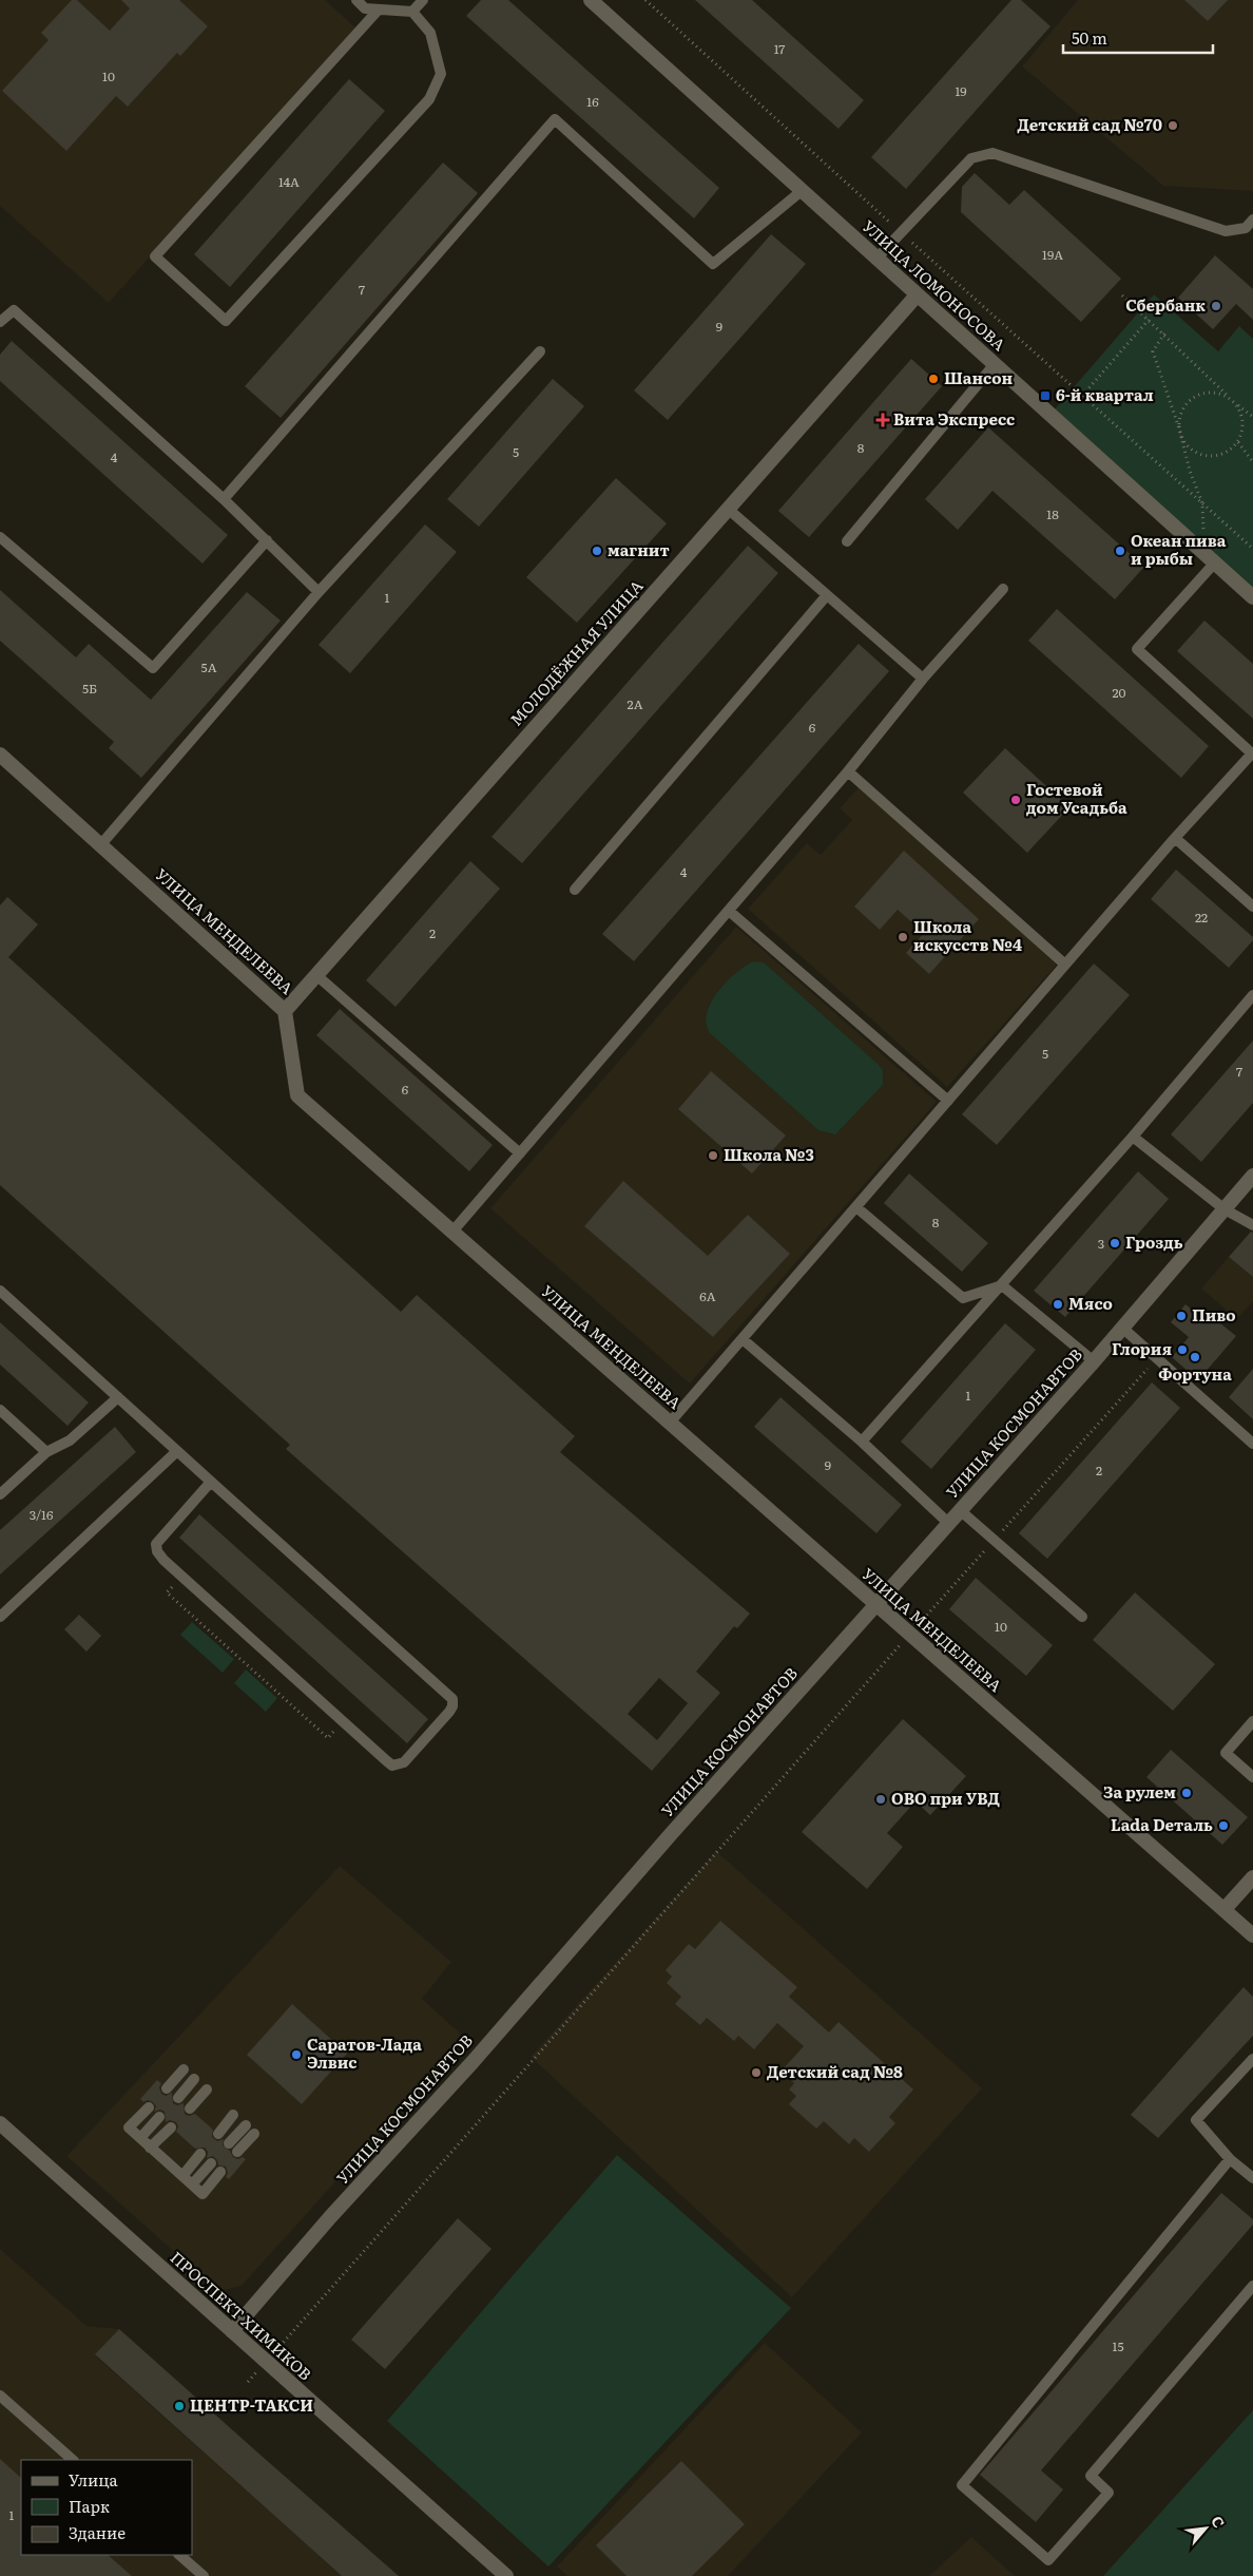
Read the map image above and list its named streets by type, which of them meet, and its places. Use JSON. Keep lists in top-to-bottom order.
{
  "streets": {
    "street": [
      "УЛИЦА ЛОМОНОСОВА",
      "МОЛОДЁЖНАЯ УЛИЦА",
      "УЛИЦА МЕНДЕЛЕЕВА",
      "УЛИЦА КОСМОНАВТОВ",
      "ПРОСПЕКТ ХИМИКОВ"
    ]
  },
  "crossings": [
    ["УЛИЦА ЛОМОНОСОВА", "МОЛОДЁЖНАЯ УЛИЦА"],
    ["МОЛОДЁЖНАЯ УЛИЦА", "УЛИЦА МЕНДЕЛЕЕВА"],
    ["УЛИЦА МЕНДЕЛЕЕВА", "УЛИЦА КОСМОНАВТОВ"],
    ["УЛИЦА КОСМОНАВТОВ", "ПРОСПЕКТ ХИМИКОВ"]
  ],
  "places": {
    "other": [
      "Детский сад №70",
      "Сбербанк",
      "Шансон",
      "магнит",
      "Океан пива и рыбы",
      "Гостевой дом Усадьба",
      "Школа искусств №4",
      "Школа №3",
      "Гроздь",
      "Мясо",
      "Пиво",
      "Глория",
      "Фортуна",
      "За рулем",
      "ОВО при УВД",
      "Lada Dеталь",
      "Саратов-Лада Элвис",
      "Детский сад №8",
      "ЦЕНТР-ТАКСИ"
    ],
    "transit": ["6-й квартал"],
    "health": ["Вита Экспресс"]
  },
  "house_numbers": [
    "17",
    "10",
    "19",
    "16",
    "14А",
    "19А",
    "7",
    "9",
    "8",
    "5",
    "4",
    "18",
    "1",
    "5А",
    "5Б",
    "20",
    "2А",
    "6",
    "4",
    "22",
    "2",
    "5",
    "7",
    "6",
    "8",
    "3",
    "6А",
    "1",
    "9",
    "2",
    "3/16",
    "10",
    "15",
    "1"
  ],
  "legend": ["Улица", "Парк", "Здание"],
  "scale_bar": "50 m",
  "north": "top right"
}
